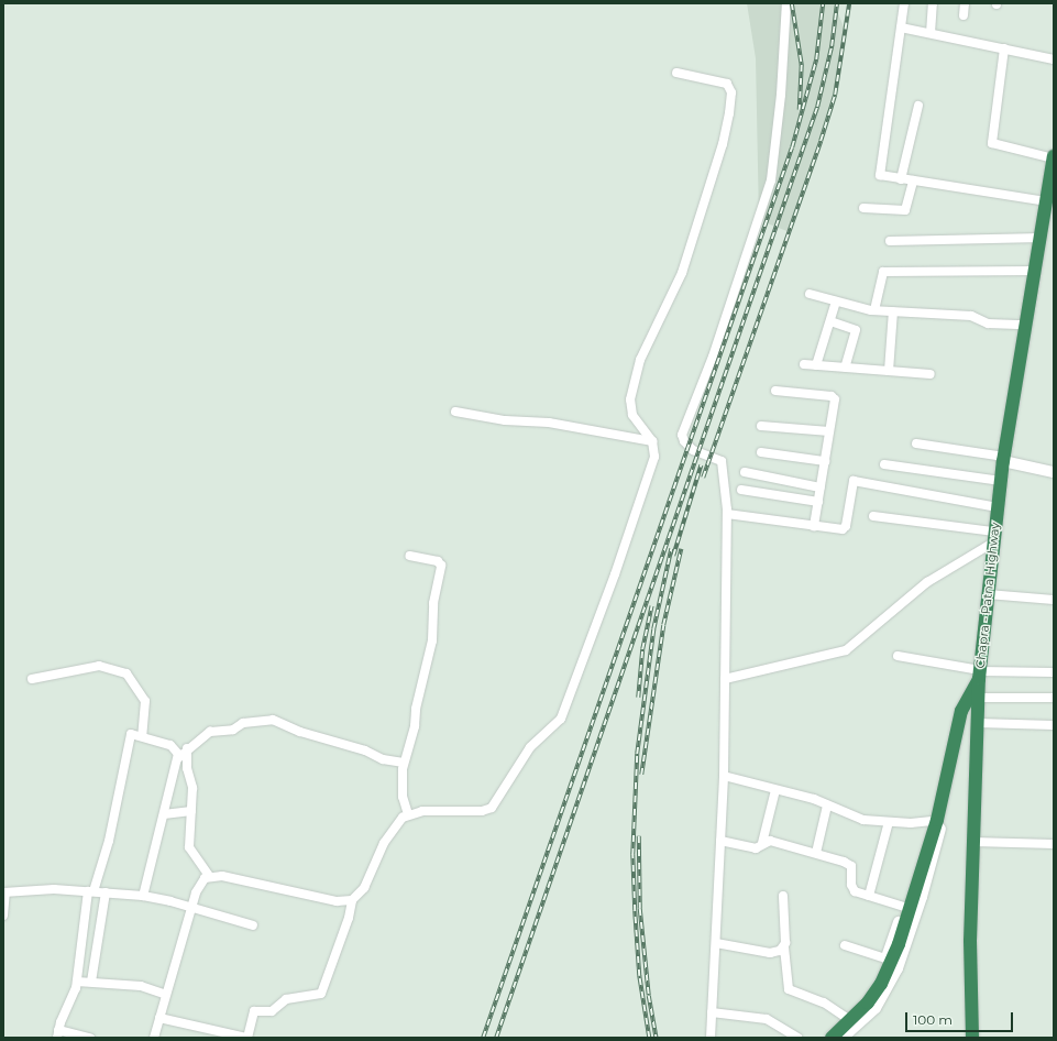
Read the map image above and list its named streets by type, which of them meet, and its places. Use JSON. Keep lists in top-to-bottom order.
{
  "streets": {
    "highway": ["Chapra - Patna Highway"]
  },
  "scale_bar": "100 m"
}
